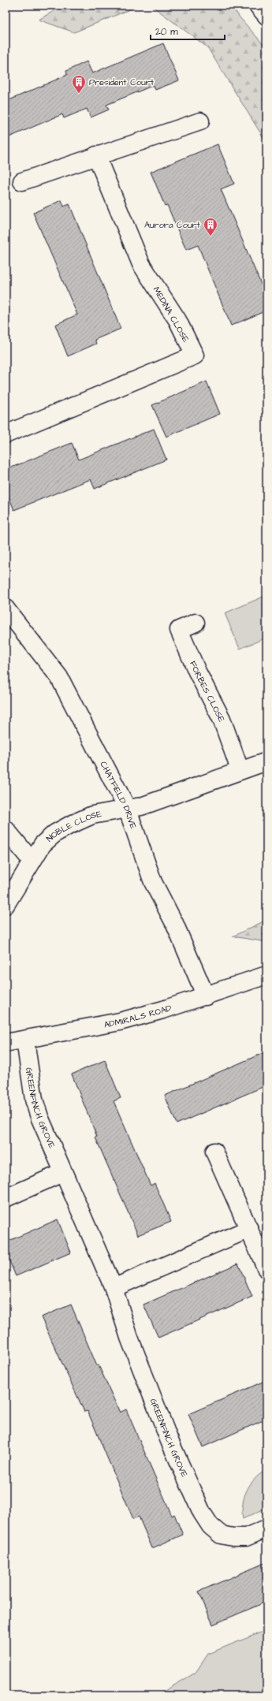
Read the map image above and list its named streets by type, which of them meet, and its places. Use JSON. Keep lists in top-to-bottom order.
{
  "streets": {
    "street": [
      "MEDINA CLOSE",
      "FORBES CLOSE",
      "CHATFIELD DRIVE",
      "NOBLE CLOSE",
      "ADMIRALS ROAD",
      "GREENFINCH GROVE"
    ]
  },
  "crossings": [
    ["CHATFIELD DRIVE", "NOBLE CLOSE"],
    ["CHATFIELD DRIVE", "ADMIRALS ROAD"],
    ["ADMIRALS ROAD", "GREENFINCH GROVE"]
  ],
  "places": {
    "building": ["President Court", "Aurora Court"]
  },
  "scale_bar": "20 m"
}
